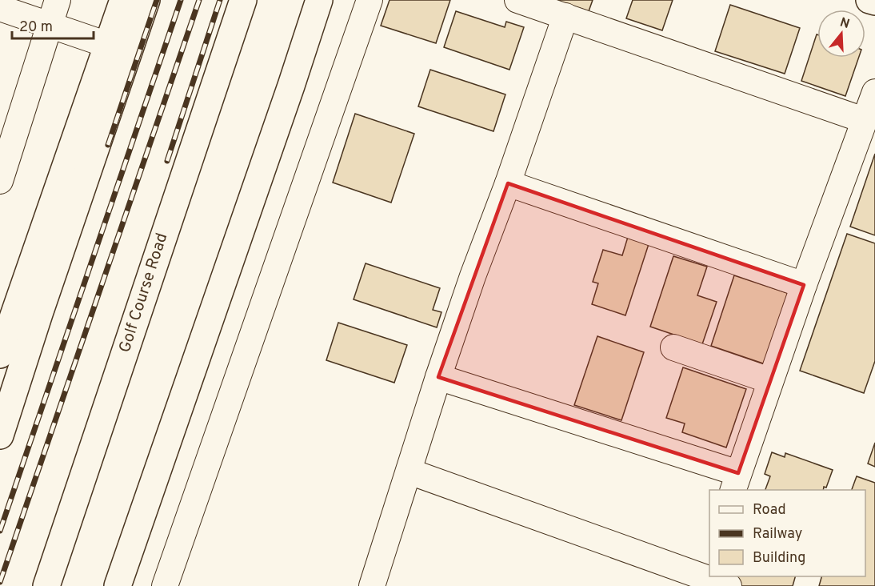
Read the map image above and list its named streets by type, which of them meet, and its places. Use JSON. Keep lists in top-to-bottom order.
{
  "streets": {
    "main road": ["Golf Course Road"]
  },
  "legend": ["Road", "Railway", "Building"],
  "scale_bar": "20 m",
  "north": "top"
}
